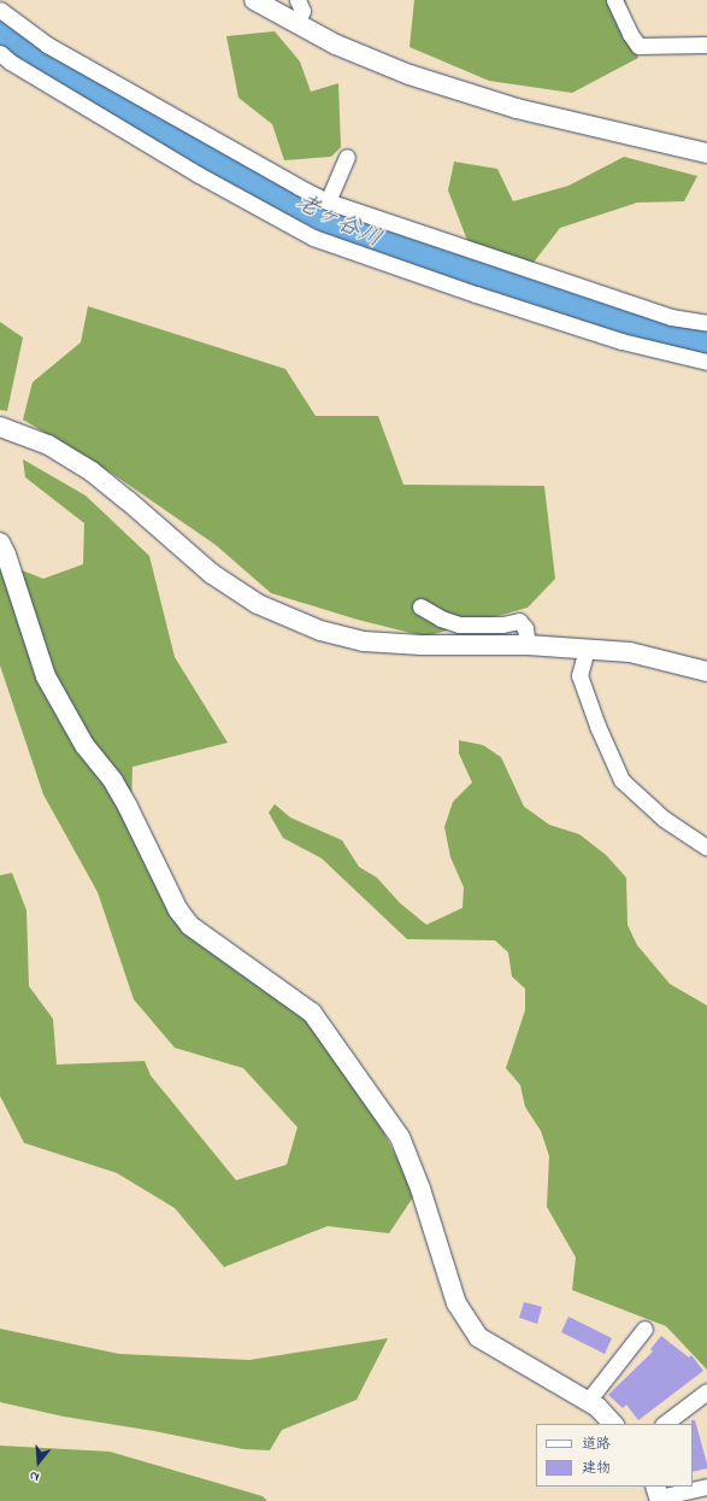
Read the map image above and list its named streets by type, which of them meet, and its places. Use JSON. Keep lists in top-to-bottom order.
{
  "water": ["老ヶ谷川"],
  "legend": ["道路", "建物"],
  "north": "bottom"
}
